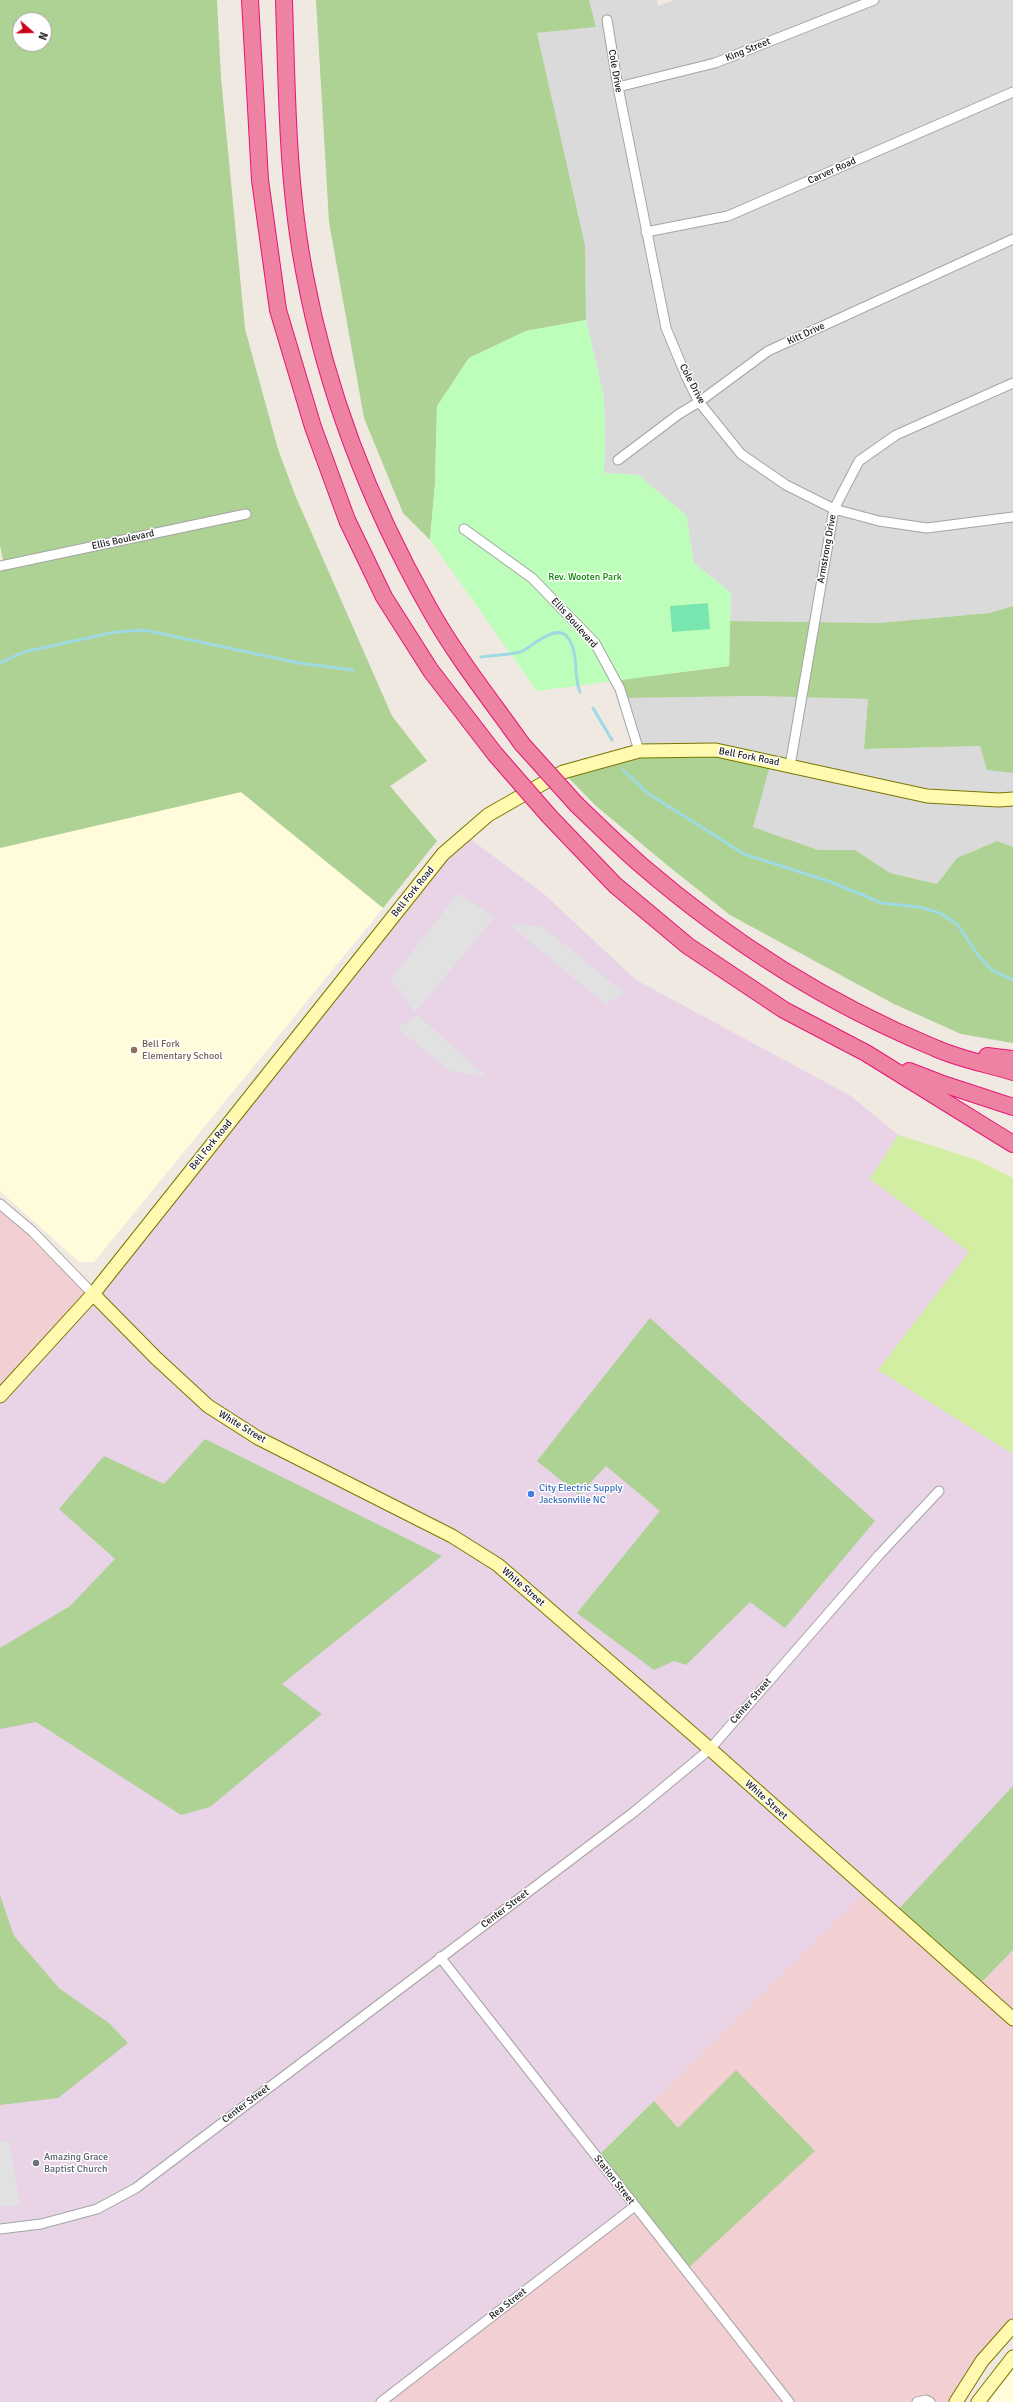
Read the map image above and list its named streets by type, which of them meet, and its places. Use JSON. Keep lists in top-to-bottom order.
{
  "streets": {
    "street": [
      "King Street",
      "Cole Drive",
      "Carver Road",
      "Kitt Drive",
      "Ellis Boulevard",
      "Armstrong Drive",
      "Bell Fork Road",
      "White Street",
      "Center Street",
      "Station Street",
      "Rea Street"
    ]
  },
  "crossings": [
    ["King Street", "Cole Drive"],
    ["Cole Drive", "Carver Road"],
    ["Cole Drive", "Kitt Drive"],
    ["Cole Drive", "Armstrong Drive"],
    ["Ellis Boulevard", "Bell Fork Road"],
    ["Armstrong Drive", "Bell Fork Road"],
    ["Bell Fork Road", "White Street"],
    ["White Street", "Center Street"],
    ["Center Street", "Station Street"],
    ["Station Street", "Rea Street"]
  ],
  "parks": ["Rev. Wooten Park"],
  "places": ["Bell Fork Elementary School", "City Electric Supply Jacksonville NC", "Amazing Grace Baptist Church"],
  "north": "right"
}
